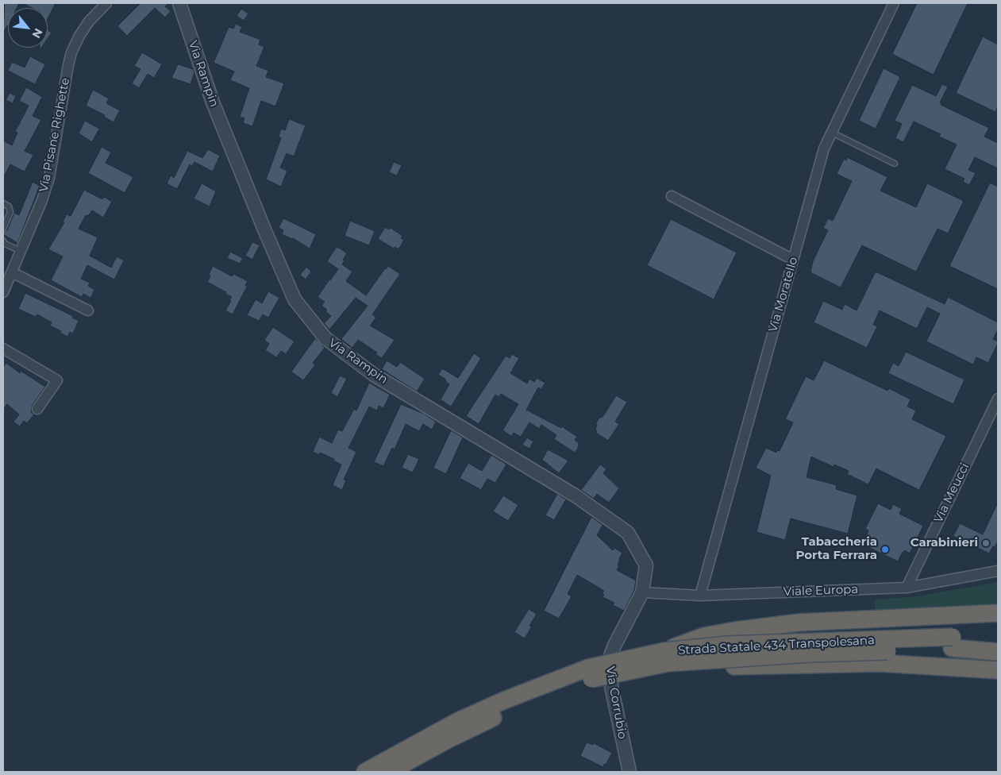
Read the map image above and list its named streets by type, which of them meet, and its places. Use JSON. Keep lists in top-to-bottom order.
{
  "streets": {
    "highway": ["Strada Statale 434 Transpolesana"],
    "street": [
      "Via Rampin",
      "Via Pisane Righette",
      "Via Moratello",
      "Via Meucci",
      "Viale Europa",
      "Via Corrubio"
    ]
  },
  "crossings": [
    ["Via Rampin", "Viale Europa"],
    ["Via Rampin", "Via Corrubio"],
    ["Via Moratello", "Viale Europa"],
    ["Via Meucci", "Viale Europa"],
    ["Viale Europa", "Via Corrubio"]
  ],
  "places": ["Carabinieri", "Tabaccheria Porta Ferrara"],
  "north": "bottom right"
}
